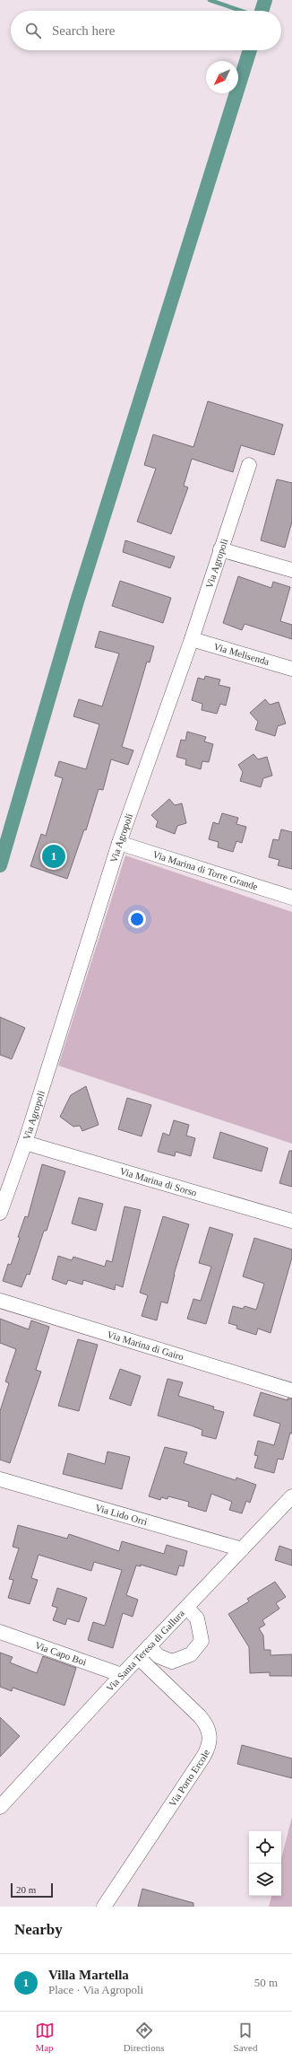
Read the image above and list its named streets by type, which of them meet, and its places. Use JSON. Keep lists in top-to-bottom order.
{
  "streets": {
    "street": [
      "Via Agropoli",
      "Via Melisenda",
      "Via Marina di Torre Grande",
      "Via Marina di Sorso",
      "Via Marina di Gairo",
      "Via Lido Orrì",
      "Via Santa Teresa di Gallura",
      "Via Capo Boi",
      "Via Porto Ercole"
    ]
  },
  "crossings": [
    ["Via Agropoli", "Via Melisenda"],
    ["Via Agropoli", "Via Marina di Torre Grande"],
    ["Via Agropoli", "Via Marina di Sorso"],
    ["Via Lido Orrì", "Via Santa Teresa di Gallura"],
    ["Via Santa Teresa di Gallura", "Via Capo Boi"],
    ["Via Santa Teresa di Gallura", "Via Porto Ercole"]
  ],
  "scale_bar": "20 m",
  "north": "bottom left",
  "page": {
    "search": "Search here",
    "pins": "1",
    "scale": "20 m",
    "heading": "Nearby",
    "list": [
      {
        "mark": "1",
        "name": "Villa Martella",
        "note": "Place · Via Agropoli",
        "value": "50 m"
      }
    ],
    "nav": ["Map", "Directions", "Saved"]
  }
}
